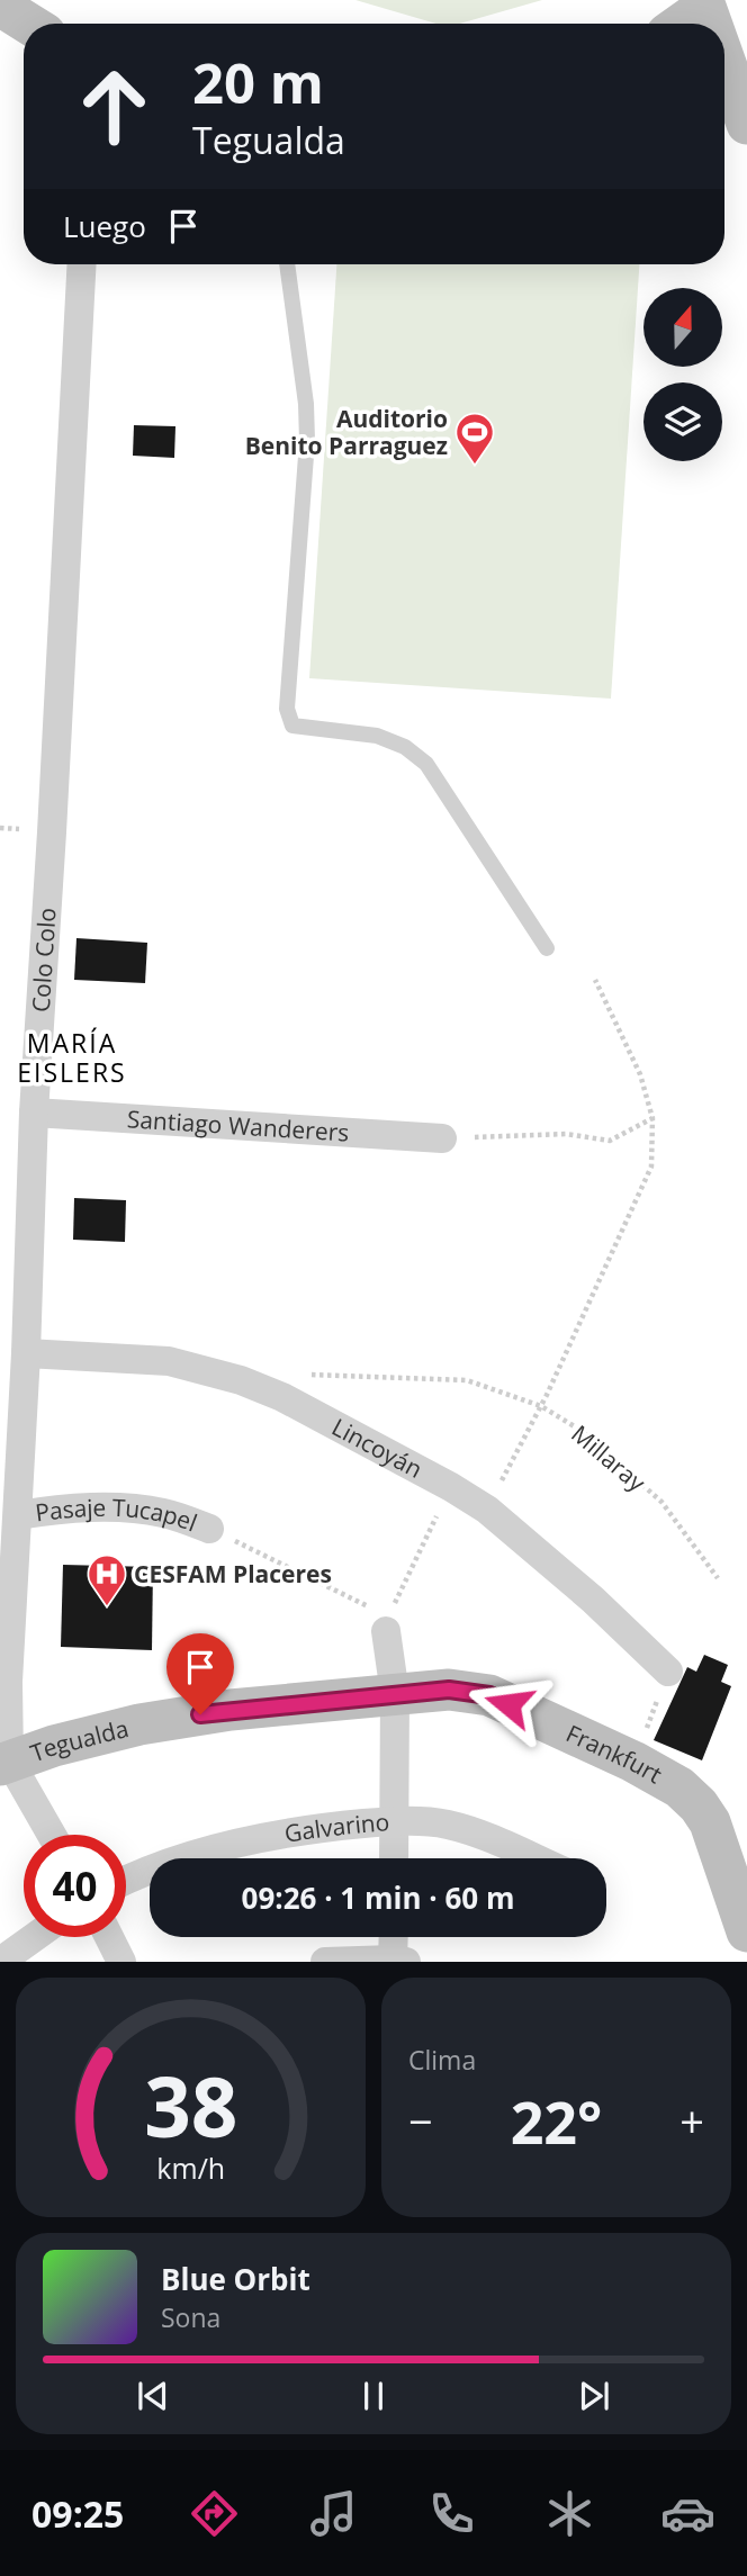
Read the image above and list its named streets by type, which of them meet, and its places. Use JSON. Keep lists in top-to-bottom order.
{
  "streets": {
    "street": [
      "Colo Colo",
      "Santiago Wanderers",
      "Lincoyán",
      "Pasaje Tucapel",
      "Tegualda",
      "Frankfurt",
      "Galvarino"
    ],
    "path": ["Millaray"]
  },
  "crossings": [
    ["Colo Colo", "Santiago Wanderers"],
    ["Colo Colo", "Lincoyán"],
    ["Colo Colo", "Pasaje Tucapel"],
    ["Colo Colo", "Tegualda"],
    ["Tegualda", "Frankfurt"]
  ],
  "districts": ["MARÍA EISLERS"],
  "places": {
    "sports": ["Auditorio Benito Parraguez"],
    "hospital": ["CESFAM Placeres"]
  },
  "north": "top",
  "page": {
    "turn": ["20 m", "Tegualda"],
    "then": "Luego",
    "limit": "40",
    "trip": "09:26 · 1 min · 60 m",
    "tile": "Clima",
    "heat": ["−", "22°", "+"],
    "song": ["Blue Orbit", "Sona"],
    "tabs": "09:25",
    "gauge": ["38", "km/h"]
  }
}
